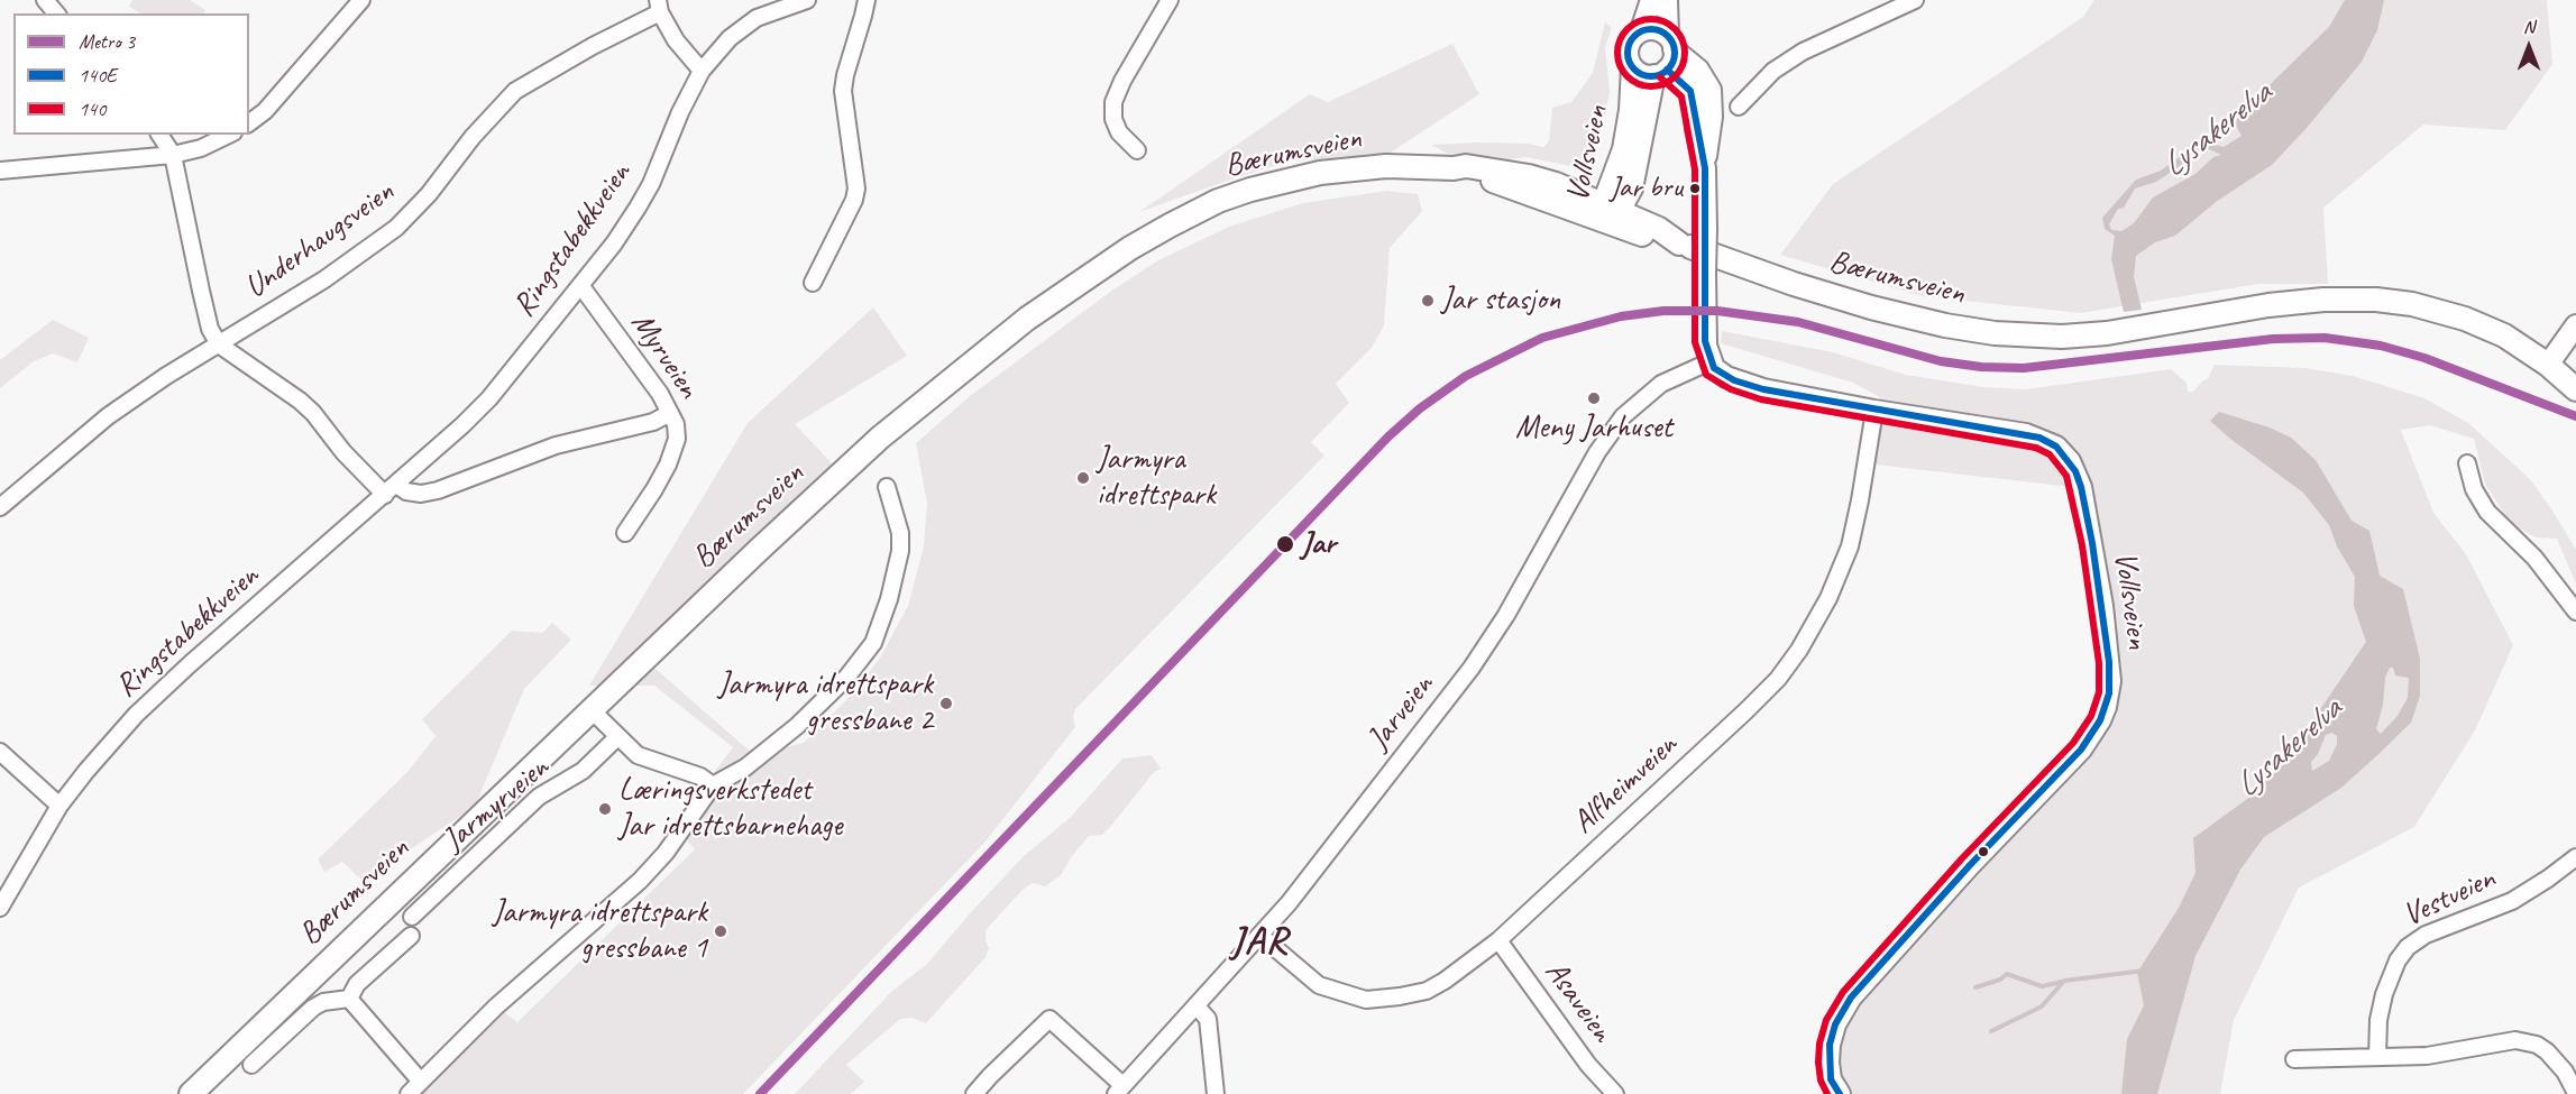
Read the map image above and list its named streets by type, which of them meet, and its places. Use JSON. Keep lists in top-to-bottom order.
{
  "streets": {
    "main road": ["Bærumsveien", "Vollsveien"],
    "street": [
      "Underhaugsveien",
      "Ringstabekkveien",
      "Myrveien",
      "Jarveien",
      "Alfheimveien",
      "Jarmyrveien",
      "Vestveien",
      "Asaveien"
    ]
  },
  "crossings": [
    ["Bærumsveien", "Vollsveien"],
    ["Vollsveien", "Jarveien"],
    ["Vollsveien", "Alfheimveien"],
    ["Ringstabekkveien", "Myrveien"],
    ["Jarveien", "Alfheimveien"],
    ["Alfheimveien", "Asaveien"]
  ],
  "districts": ["JAR"],
  "water": ["Lysakerelva"],
  "places": [
    "Jar bru",
    "Jar stasjon",
    "Meny Jarhuset",
    "Jarmyra idrettspark",
    "Jar",
    "Jarmyra idrettspark gressbane 2",
    "Læringsverkstedet Jar idrettsbarnehage",
    "Jarmyra idrettspark gressbane 1"
  ],
  "lines": ["transit line 140", "transit line 140E", "metro line 3"],
  "legend": ["Metro 3", "140E", "140"],
  "north": "top"
}
